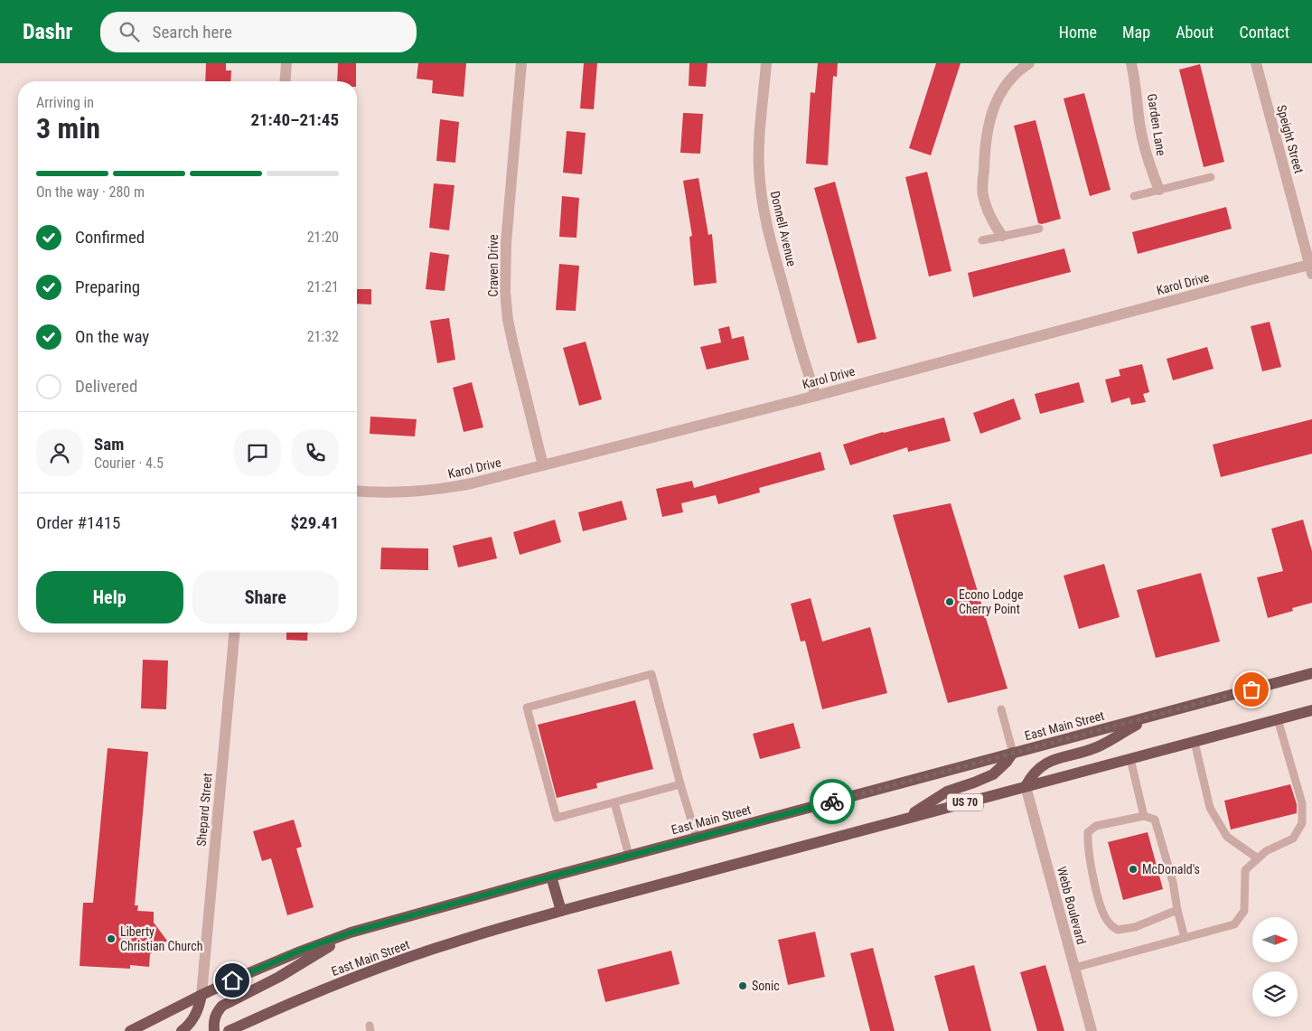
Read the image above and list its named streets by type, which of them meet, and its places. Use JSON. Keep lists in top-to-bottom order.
{
  "streets": {
    "main road": ["East Main Street", "US 70"],
    "street": [
      "Garden Lane",
      "Speight Street",
      "Donnell Avenue",
      "Craven Drive",
      "Karol Drive",
      "Shepard Street",
      "Webb Boulevard"
    ]
  },
  "crossings": [
    ["Speight Street", "Karol Drive"],
    ["Donnell Avenue", "Karol Drive"],
    ["Craven Drive", "Karol Drive"],
    ["East Main Street", "Shepard Street"],
    ["East Main Street", "Webb Boulevard"]
  ],
  "places": [
    "Econo Lodge Cherry Point",
    "McDonald's",
    "Liberty Christian Church",
    "Sonic"
  ],
  "north": "right",
  "page": {
    "header": "Dashr",
    "search": "Search here",
    "nav": [
      "Home",
      "Map",
      "About",
      "Contact"
    ],
    "heading": ["3 min", "Arriving in", "21:40–21:45"],
    "panel": [
      "Sam",
      "Courier · 4.5",
      "Order #1415",
      "$29.41"
    ],
    "bar": "On the way · 280 m",
    "list": [
      ["Confirmed", "21:20"],
      ["Preparing", "21:21"],
      ["On the way", "21:32"],
      "Delivered"
    ],
    "buttons": ["Help", "Share"]
  }
}
